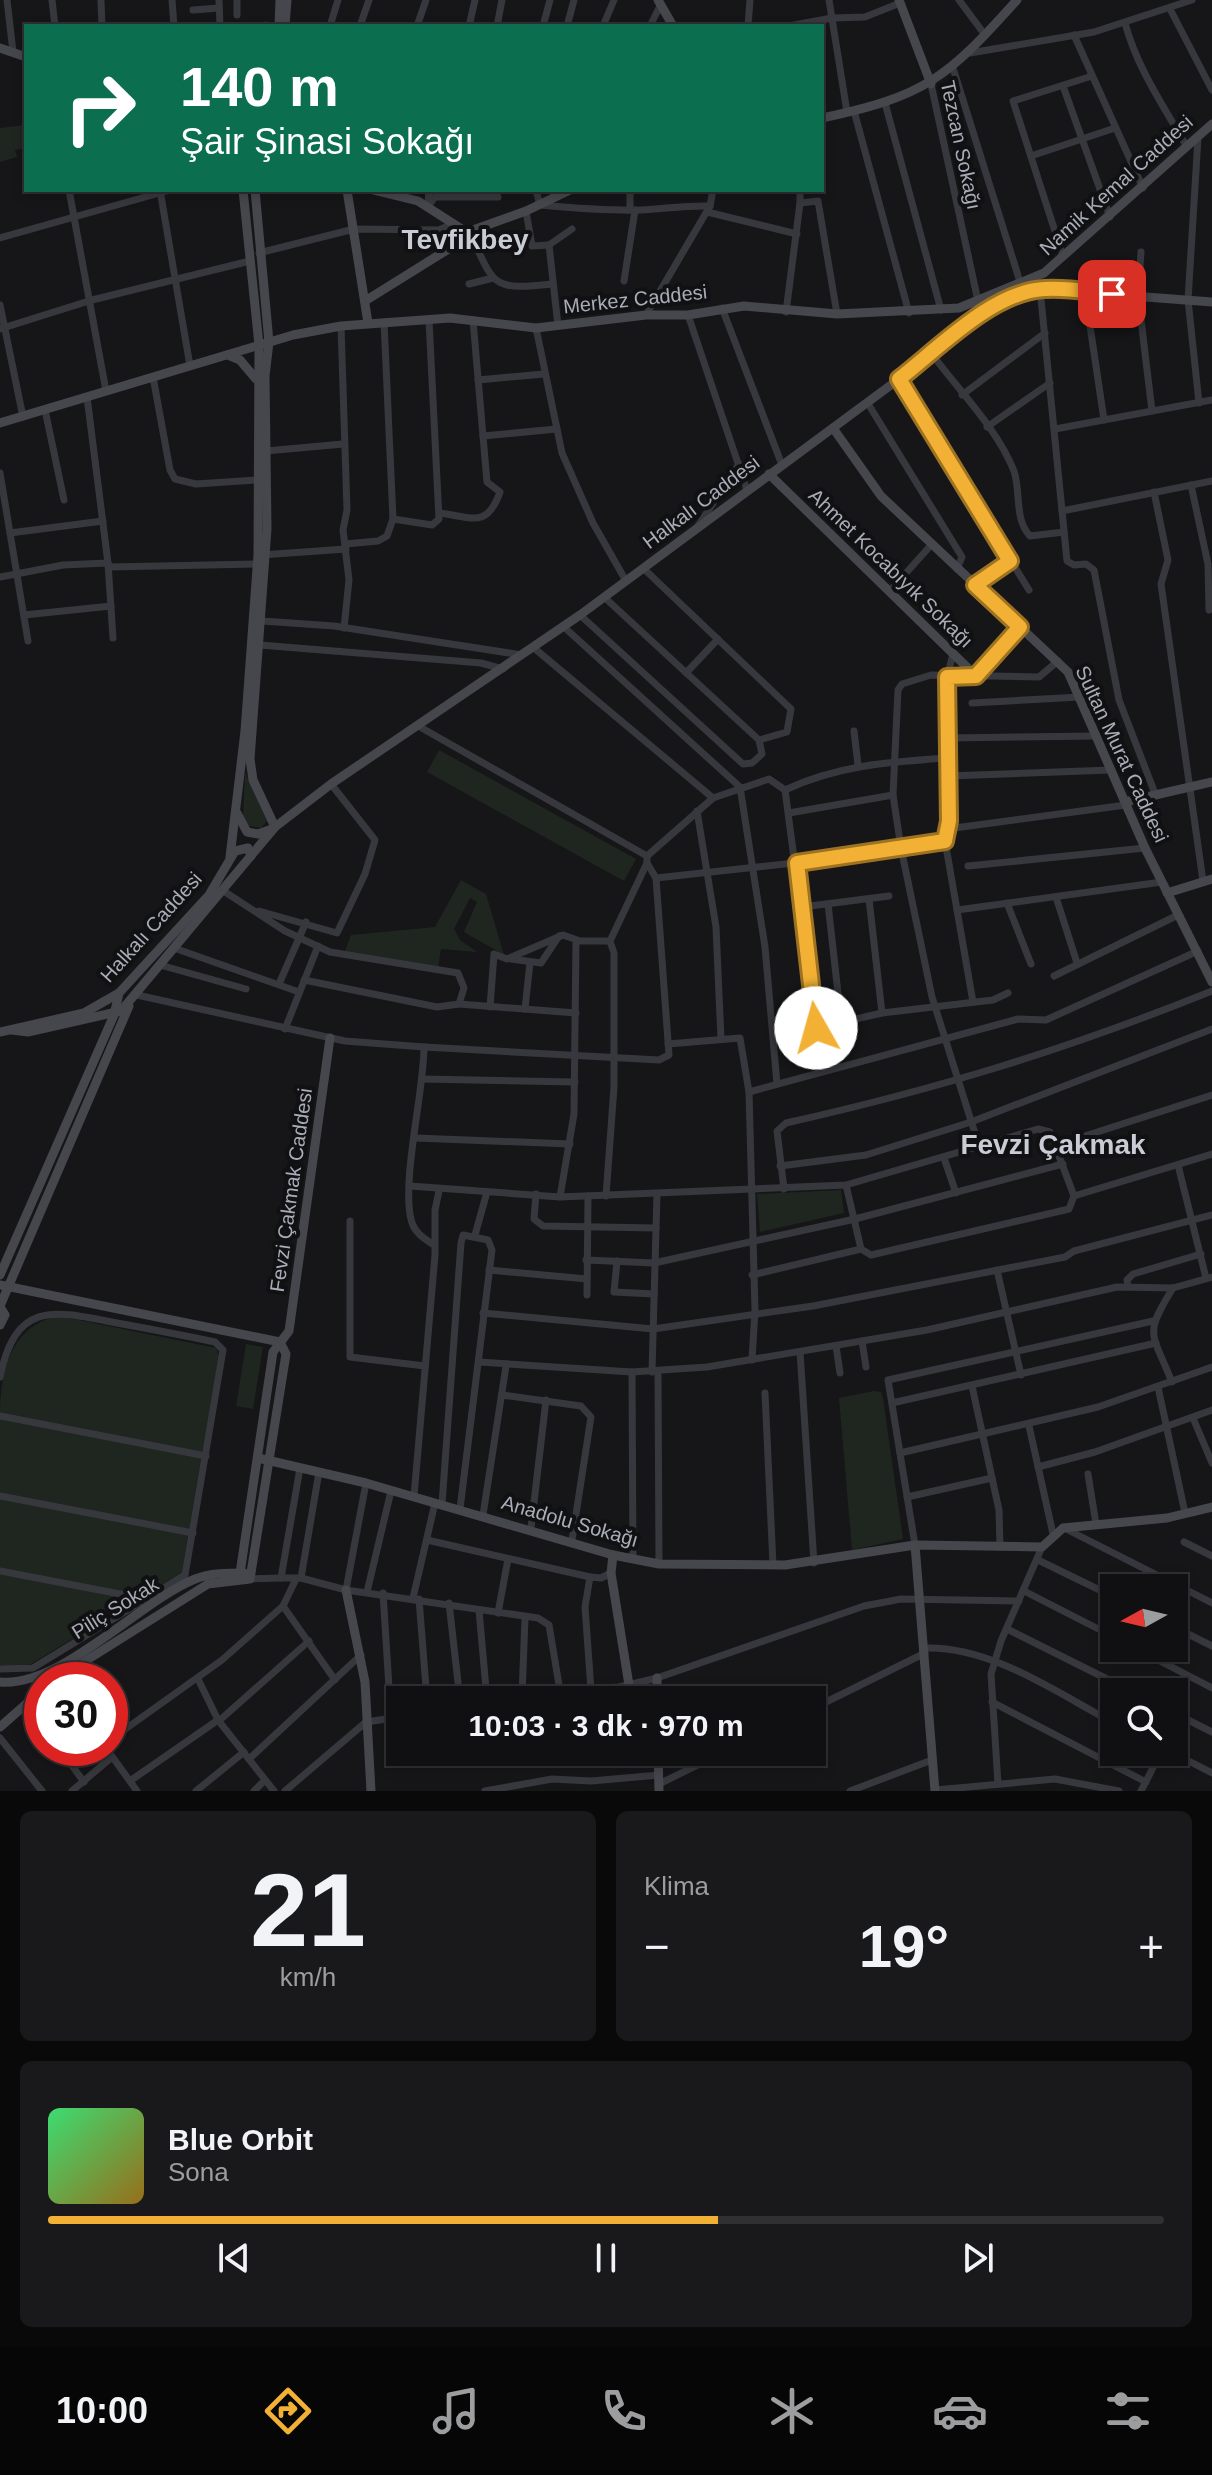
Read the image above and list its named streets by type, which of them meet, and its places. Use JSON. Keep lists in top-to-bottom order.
{
  "streets": {
    "main road": [
      "Tezcan Sokağı",
      "Namik Kemal Caddesi",
      "Merkez Caddesi",
      "Halkalı Caddesi",
      "Ahmet Kocabıyık Sokağı",
      "Sultan Murat Caddesi",
      "Fevzi Çakmak Caddesi",
      "Anadolu Sokağı",
      "Piliç Sokak"
    ]
  },
  "crossings": [
    ["Tezcan Sokağı", "Merkez Caddesi"],
    ["Namik Kemal Caddesi", "Merkez Caddesi"],
    ["Halkalı Caddesi", "Ahmet Kocabıyık Sokağı"],
    ["Halkalı Caddesi", "Sultan Murat Caddesi"],
    ["Ahmet Kocabıyık Sokağı", "Sultan Murat Caddesi"]
  ],
  "districts": ["Tevfikbey", "Fevzi Çakmak"],
  "north": "left",
  "page": {
    "turn": ["140 m", "Şair Şinasi Sokağı"],
    "limit": "30",
    "trip": "10:03 · 3 dk · 970 m",
    "tile": [
      ["21", "km/h"],
      "Klima"
    ],
    "heat": ["−", "19°", "+"],
    "song": ["Blue Orbit", "Sona"],
    "tabs": "10:00"
  }
}
